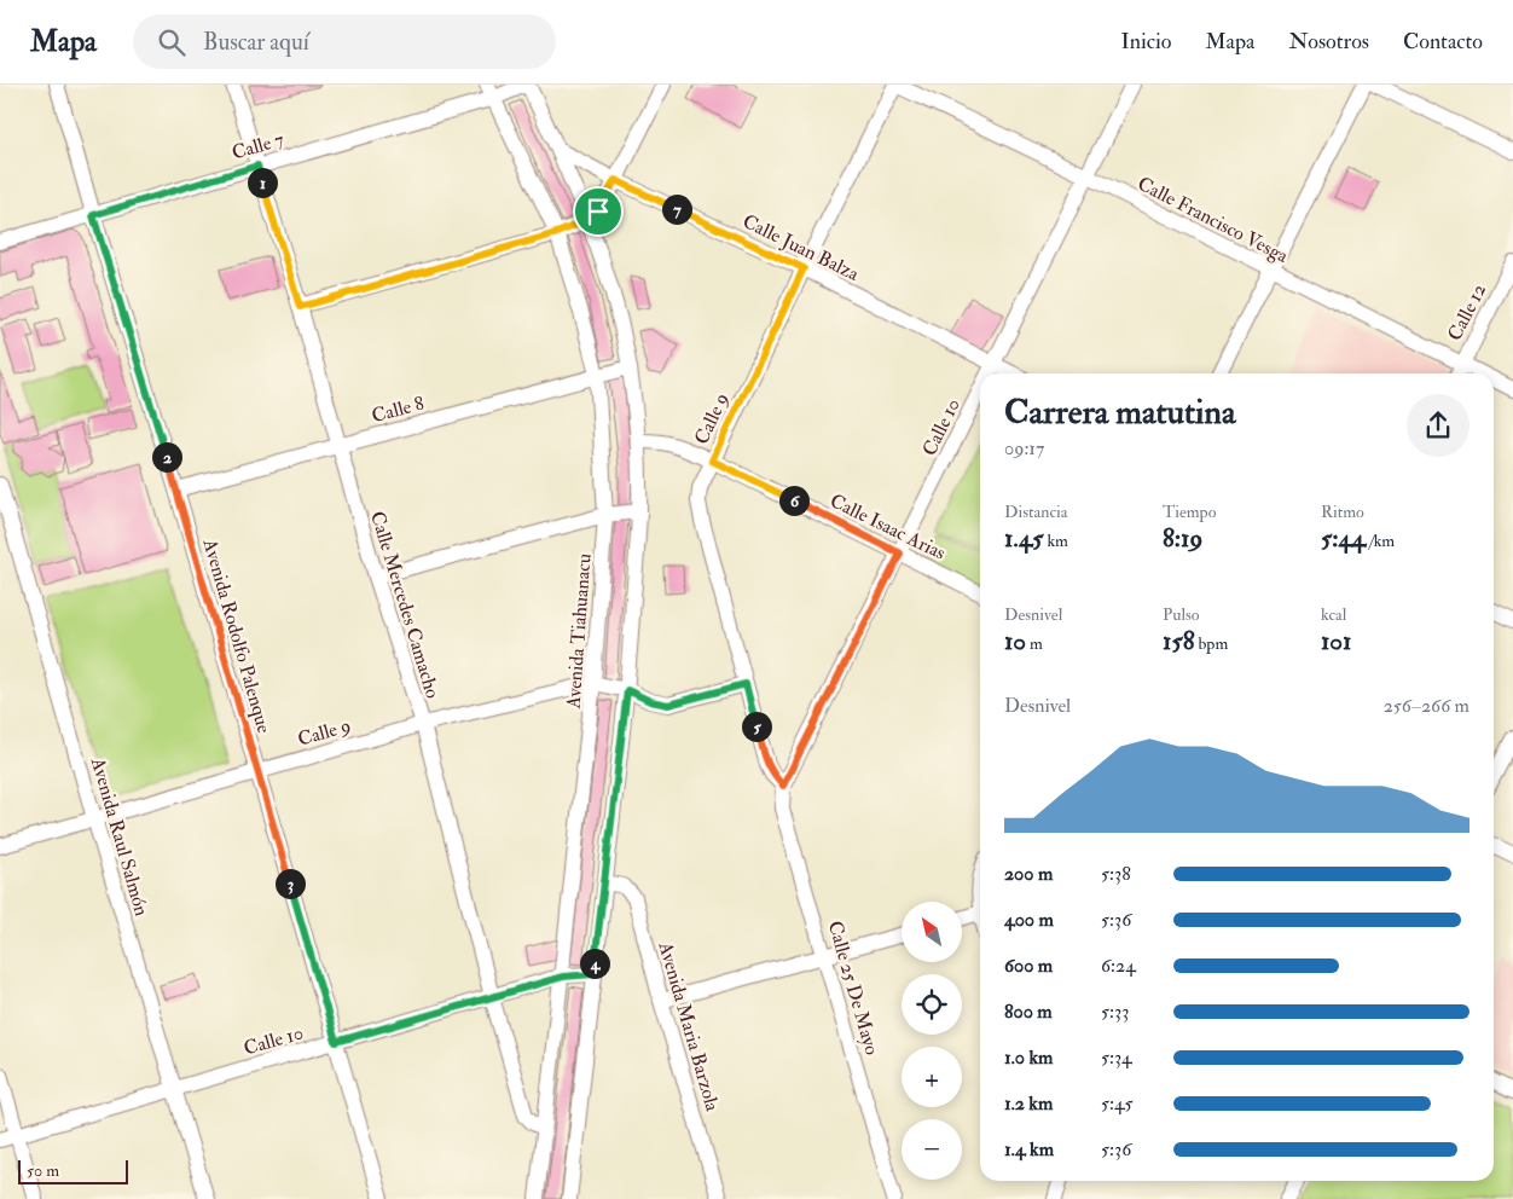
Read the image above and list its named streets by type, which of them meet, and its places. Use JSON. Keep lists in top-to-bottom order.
{
  "streets": {
    "street": [
      "Calle 7",
      "Calle Francisco Vesga",
      "Calle Juan Balza",
      "Calle 12",
      "Calle 8",
      "Calle 9",
      "Calle 10",
      "Calle Isaac Arias",
      "Calle Mercedes Camacho",
      "Avenida Tiahuanacu",
      "Avenida Rodolfo Palenque",
      "Avenida Raul Salmón",
      "Calle 25 De Mayo",
      "Avenida Maria Barzola"
    ]
  },
  "crossings": [
    ["Calle 7", "Calle Mercedes Camacho"],
    ["Calle 7", "Avenida Tiahuanacu"],
    ["Calle 7", "Avenida Rodolfo Palenque"],
    ["Calle Francisco Vesga", "Calle 12"],
    ["Calle Francisco Vesga", "Calle 9"],
    ["Calle Francisco Vesga", "Calle 10"],
    ["Calle Juan Balza", "Calle 9"],
    ["Calle Juan Balza", "Calle 10"],
    ["Calle 8", "Calle Mercedes Camacho"],
    ["Calle 8", "Avenida Tiahuanacu"],
    ["Calle 8", "Avenida Rodolfo Palenque"],
    ["Calle 9", "Calle 10"],
    ["Calle 9", "Calle Isaac Arias"],
    ["Calle 9", "Calle Mercedes Camacho"],
    ["Calle 9", "Avenida Tiahuanacu"],
    ["Calle 9", "Avenida Rodolfo Palenque"],
    ["Calle 9", "Avenida Raul Salmón"],
    ["Calle 9", "Calle 25 De Mayo"],
    ["Calle 10", "Calle Isaac Arias"],
    ["Calle 10", "Calle Mercedes Camacho"],
    ["Calle 10", "Avenida Tiahuanacu"],
    ["Calle 10", "Avenida Rodolfo Palenque"],
    ["Calle 10", "Avenida Raul Salmón"],
    ["Calle 10", "Calle 25 De Mayo"],
    ["Calle Mercedes Camacho", "Avenida Tiahuanacu"]
  ],
  "scale_bar": "50 m",
  "north": "top left",
  "page": {
    "header": "Mapa",
    "search": "Buscar aquí",
    "nav": [
      "Inicio",
      "Mapa",
      "Nosotros",
      "Contacto"
    ],
    "pins": [
      "1",
      "7",
      "2",
      "6",
      "5",
      "3",
      "4"
    ],
    "heading": ["Carrera matutina", "09:17"],
    "stats": [
      ["Distancia", "1.45 km"],
      ["Tiempo", "8:19"],
      ["Ritmo", "5:44 /km"],
      ["Desnivel", "10 m"],
      ["Pulso", "158 bpm"],
      ["kcal", "101"]
    ],
    "chart": ["Desnivel", "256–266 m"],
    "list": [
      {
        "name": "200 m",
        "note": "5:38"
      },
      {
        "name": "400 m",
        "note": "5:36"
      },
      {
        "name": "600 m",
        "note": "6:24"
      },
      {
        "name": "800 m",
        "note": "5:33"
      },
      {
        "name": "1.0 km",
        "note": "5:34"
      },
      {
        "name": "1.2 km",
        "note": "5:45"
      },
      {
        "name": "1.4 km",
        "note": "5:36"
      }
    ],
    "map_buttons": ["+", "−"],
    "scale": "50 m"
  }
}
